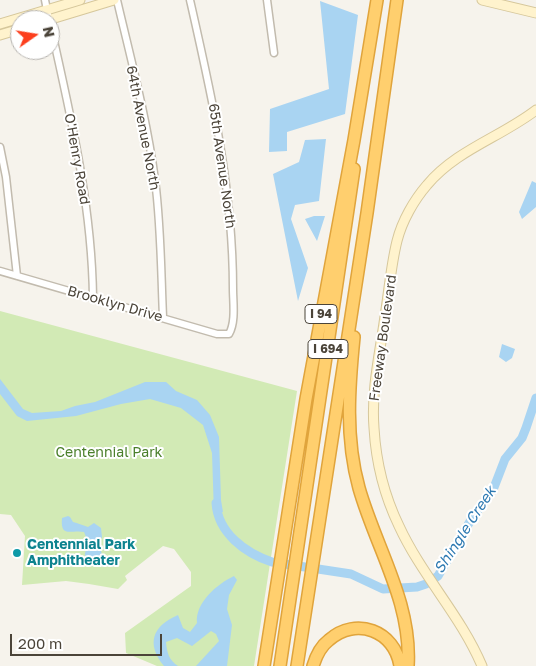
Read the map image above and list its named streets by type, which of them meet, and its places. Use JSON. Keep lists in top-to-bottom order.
{
  "streets": {
    "highway": ["I 94", "I 694"],
    "street": [
      "64th Avenue North",
      "O'Henry Road",
      "65th Avenue North",
      "Brooklyn Drive",
      "Freeway Boulevard"
    ]
  },
  "crossings": [
    ["64th Avenue North", "Brooklyn Drive"],
    ["O'Henry Road", "Brooklyn Drive"],
    ["65th Avenue North", "Brooklyn Drive"],
    ["I 94", "I 694"]
  ],
  "water": ["Shingle Creek"],
  "parks": ["Centennial Park"],
  "places": ["Centennial Park Amphitheater"],
  "scale_bar": "200 m",
  "north": "right"
}
